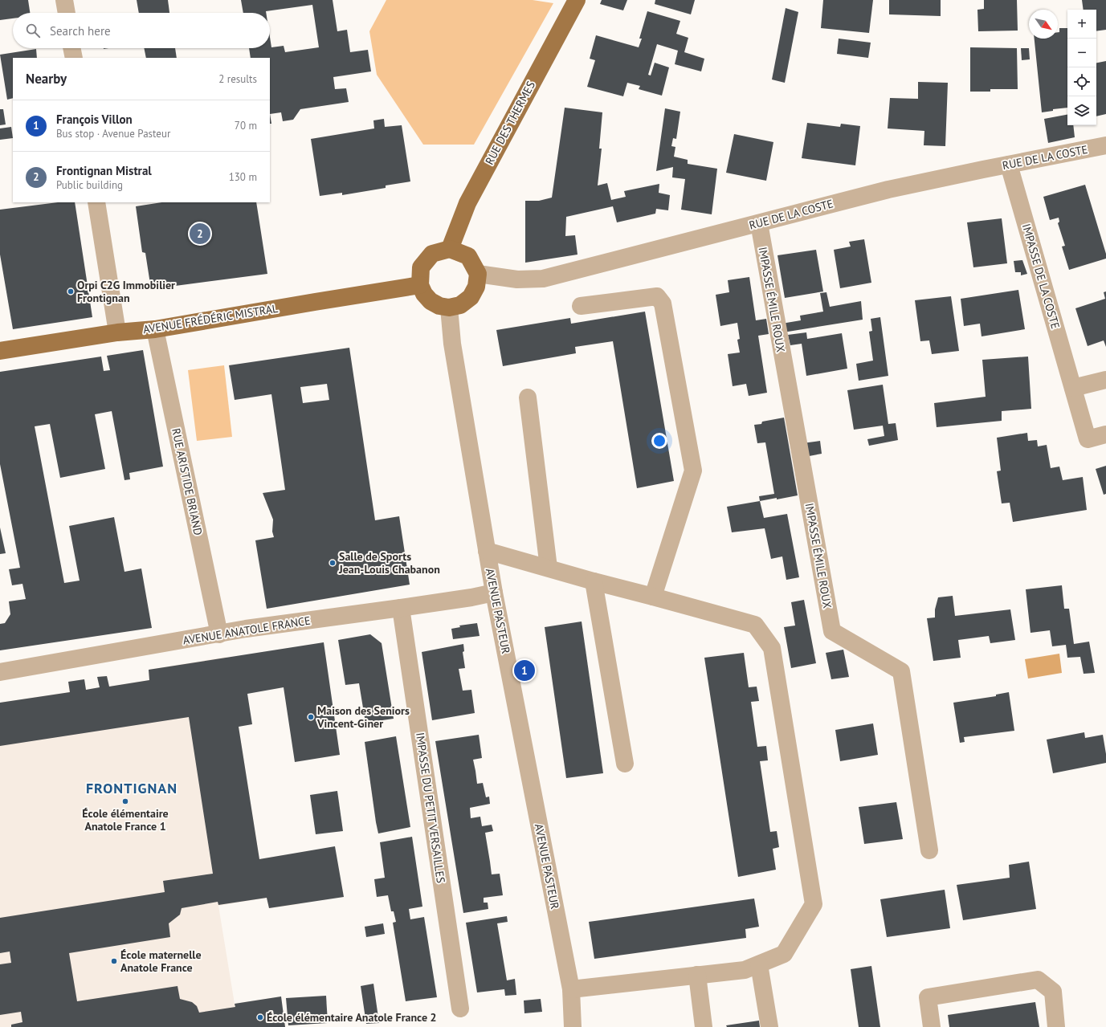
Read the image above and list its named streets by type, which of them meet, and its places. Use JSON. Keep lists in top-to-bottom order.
{
  "streets": {
    "main road": ["RUE DES THERMES", "AVENUE FRÉDÉRIC MISTRAL"],
    "street": [
      "RUE DE LA COSTE",
      "IMPASSE DE LA COSTE",
      "IMPASSE ÉMILE ROUX",
      "RUE ARISTIDE BRIAND",
      "AVENUE PASTEUR",
      "AVENUE ANATOLE FRANCE",
      "IMPASSE DU PETIT VERSAILLES"
    ]
  },
  "crossings": [
    ["RUE DES THERMES", "RUE DE LA COSTE"],
    ["RUE DES THERMES", "AVENUE FRÉDÉRIC MISTRAL"],
    ["RUE DES THERMES", "AVENUE PASTEUR"],
    ["RUE DE LA COSTE", "IMPASSE DE LA COSTE"],
    ["RUE DE LA COSTE", "IMPASSE ÉMILE ROUX"],
    ["RUE DE LA COSTE", "AVENUE FRÉDÉRIC MISTRAL"],
    ["RUE DE LA COSTE", "AVENUE PASTEUR"],
    ["AVENUE FRÉDÉRIC MISTRAL", "RUE ARISTIDE BRIAND"],
    ["AVENUE FRÉDÉRIC MISTRAL", "AVENUE PASTEUR"],
    ["RUE ARISTIDE BRIAND", "AVENUE ANATOLE FRANCE"],
    ["AVENUE PASTEUR", "AVENUE ANATOLE FRANCE"],
    ["AVENUE ANATOLE FRANCE", "IMPASSE DU PETIT VERSAILLES"]
  ],
  "districts": ["FRONTIGNAN"],
  "places": [
    "Orpi C2G Immobilier Frontignan",
    "Salle de Sports Jean-Louis Chabanon",
    "Maison des Seniors Vincent-Giner",
    "École élémentaire Anatole France 1",
    "École maternelle Anatole France",
    "École élémentaire Anatole France 2"
  ],
  "north": "bottom right",
  "page": {
    "map_buttons": ["+", "−"],
    "search": "Search here",
    "heading": ["Nearby", "2 results"],
    "list": [
      {
        "mark": "1",
        "name": "François Villon",
        "note": "Bus stop · Avenue Pasteur",
        "value": "70 m"
      },
      {
        "mark": "2",
        "name": "Frontignan Mistral",
        "note": "Public building",
        "value": "130 m"
      }
    ],
    "pins": ["2", "1"]
  }
}
